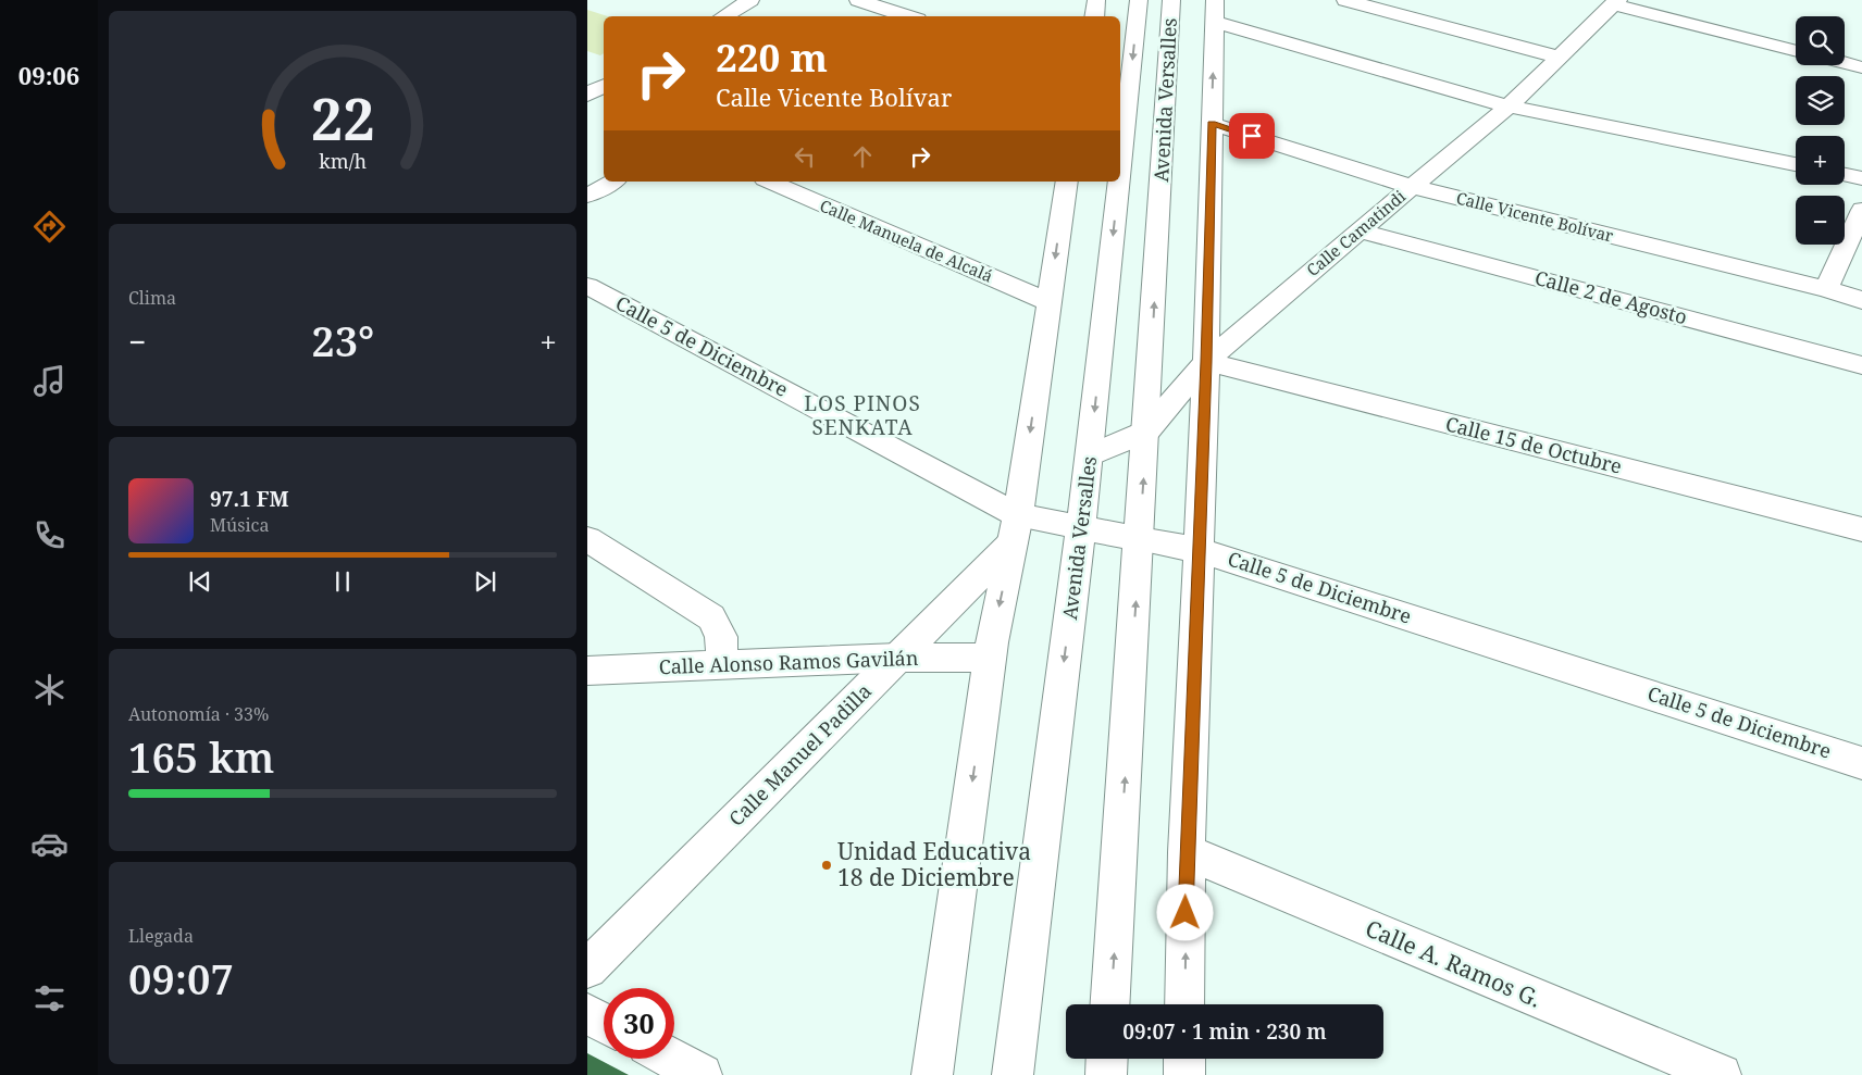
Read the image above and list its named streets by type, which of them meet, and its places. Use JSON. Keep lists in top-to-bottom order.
{
  "streets": {
    "street": [
      "Avenida Versalles",
      "Calle Vicente Bolívar",
      "Calle Camatindi",
      "Calle Manuela de Alcalá",
      "Calle 2 de Agosto",
      "Calle 5 de Diciembre",
      "Calle 15 de Octubre",
      "Calle Alonso Ramos Gavilán",
      "Calle Manuel Padilla",
      "Calle A. Ramos G."
    ]
  },
  "crossings": [
    ["Avenida Versalles", "Calle Camatindi"],
    ["Avenida Versalles", "Calle 5 de Diciembre"],
    ["Calle Vicente Bolívar", "Calle Camatindi"],
    ["Calle Camatindi", "Calle 2 de Agosto"],
    ["Calle Camatindi", "Calle 15 de Octubre"],
    ["Calle 5 de Diciembre", "Calle Manuel Padilla"],
    ["Calle Alonso Ramos Gavilán", "Calle Manuel Padilla"]
  ],
  "districts": ["LOS PINOS SENKATA"],
  "places": ["Unidad Educativa 18 de Diciembre"],
  "page": {
    "tabs": "09:06",
    "map_buttons": ["+", "−"],
    "turn": ["220 m", "Calle Vicente Bolívar"],
    "tile": [
      "Clima",
      ["Autonomía · 33%", "165 km"],
      ["Llegada", "09:07"]
    ],
    "heat": ["−", "23°", "+"],
    "song": ["97.1 FM", "Música"],
    "limit": "30",
    "trip": "09:07 · 1 min · 230 m",
    "gauge": ["22", "km/h"]
  }
}
